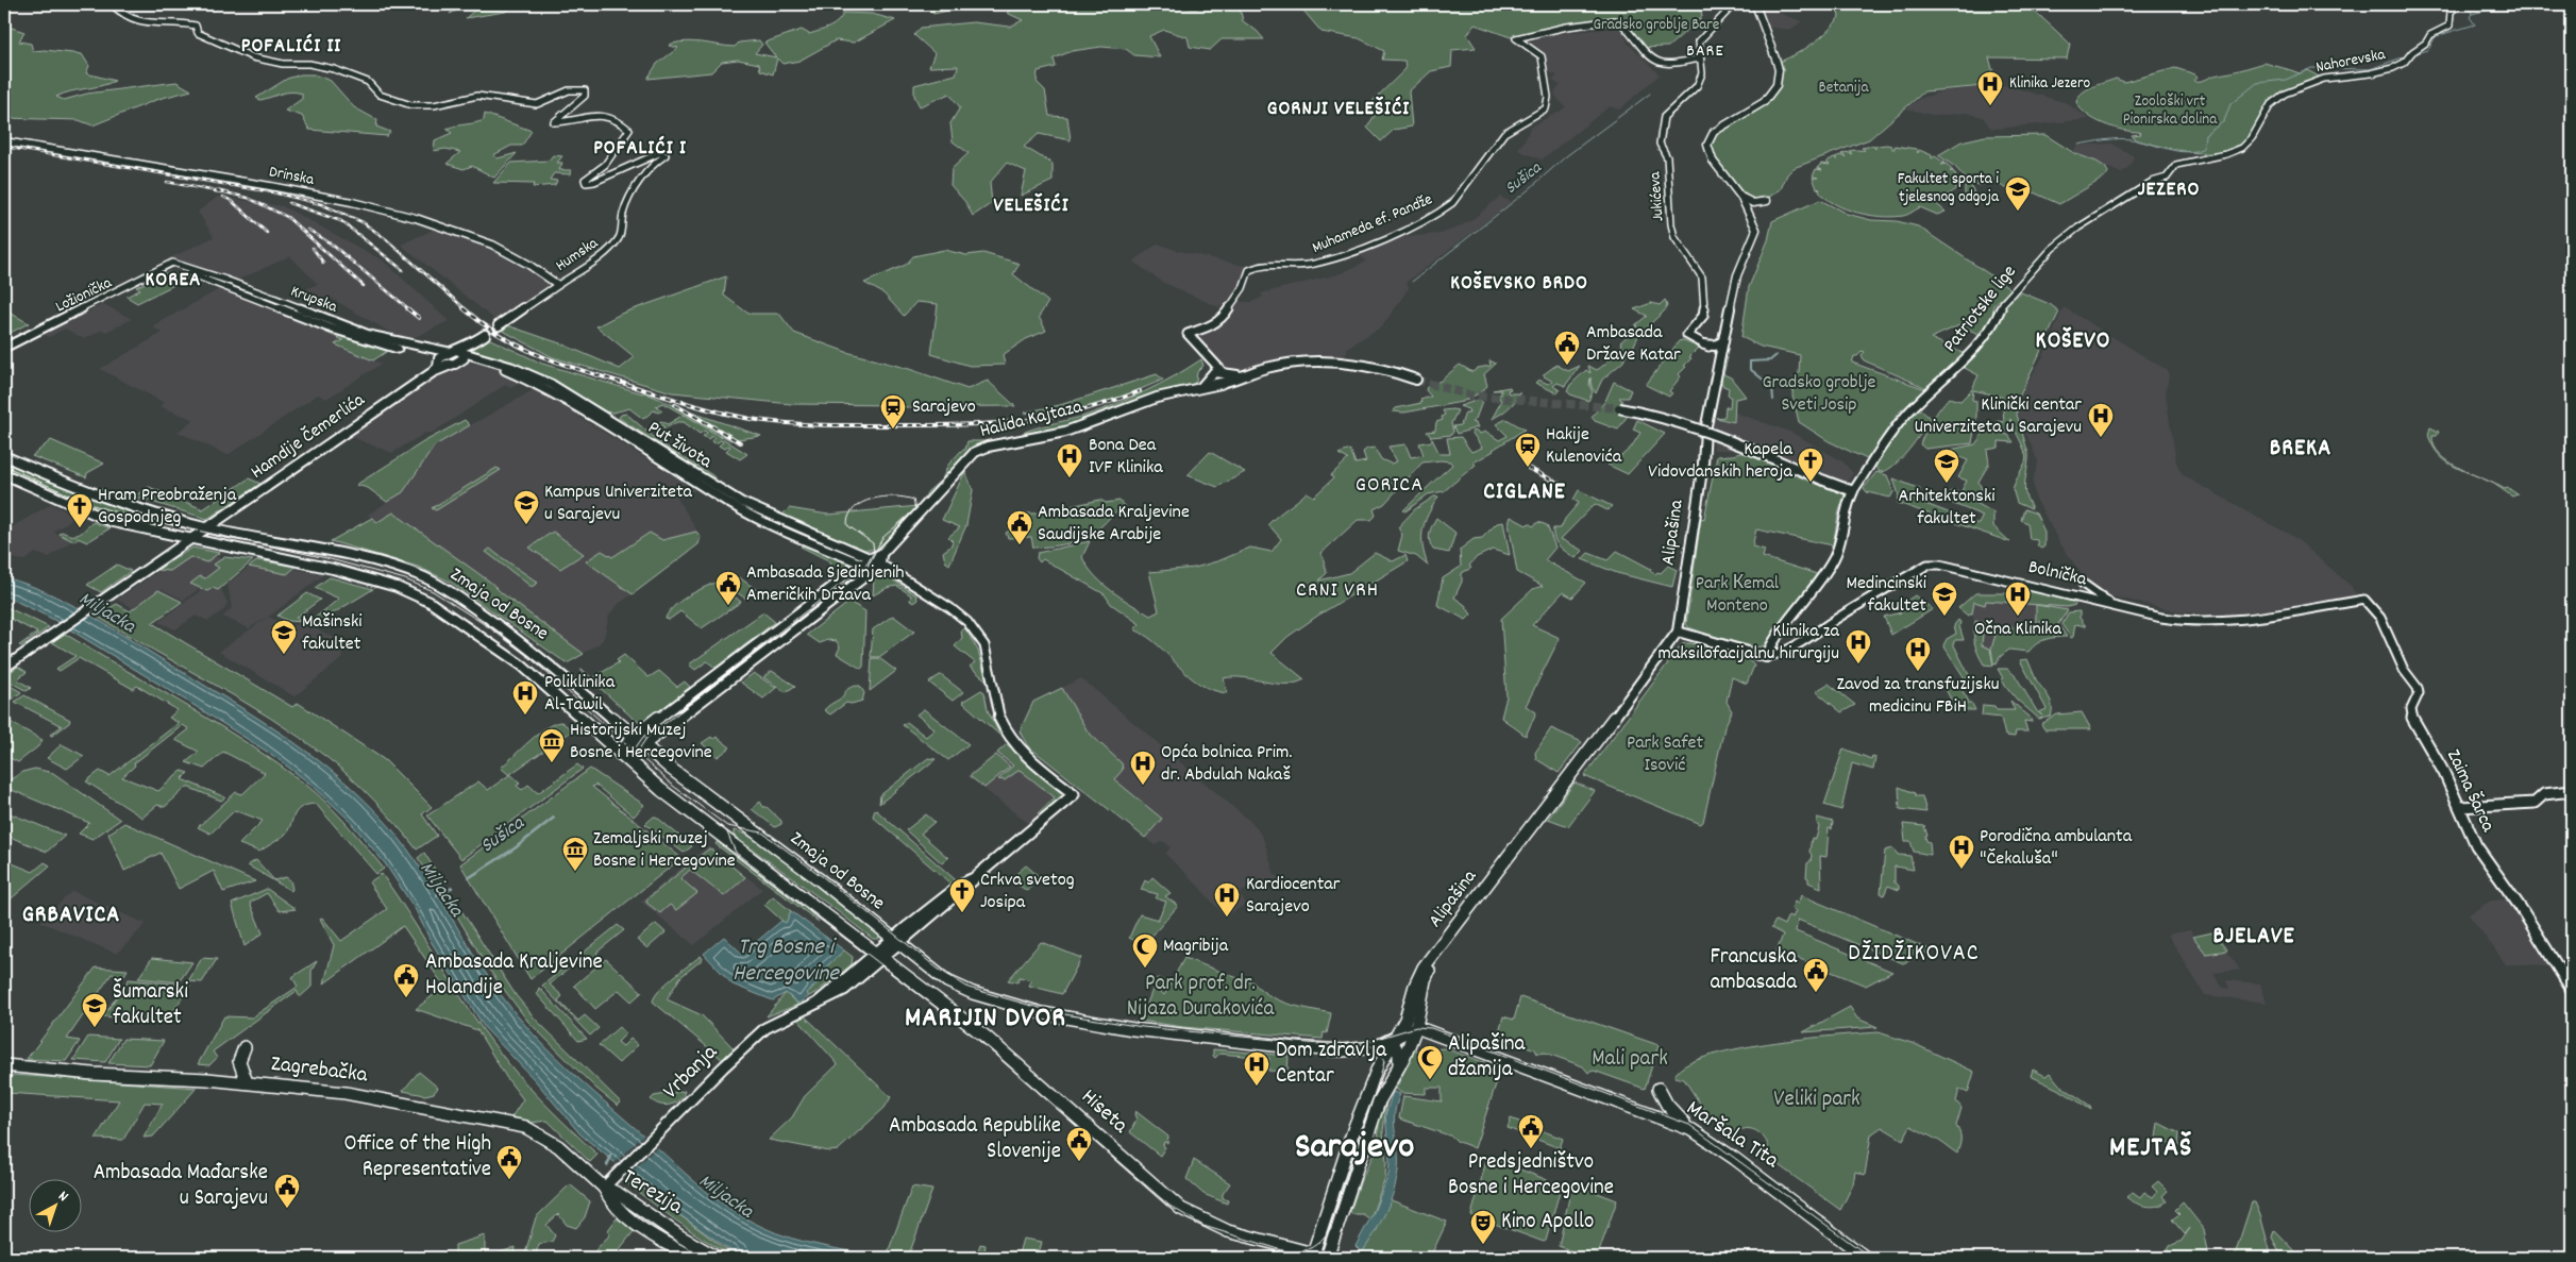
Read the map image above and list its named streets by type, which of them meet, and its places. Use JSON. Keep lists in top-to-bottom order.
{
  "streets": {
    "main road": [
      "Drinska",
      "Patriotske lige",
      "Halida Kajtaza",
      "Hamdije Čemerlića",
      "Alipašina",
      "Zmaja od Bosne",
      "Zagrebačka",
      "Hiseta",
      "Maršala Tita",
      "Terezija"
    ],
    "street": [
      "Nahorevska",
      "Jukićeva",
      "Muhameda ef. Pandže",
      "Humska",
      "Ložionička",
      "Krupska",
      "Put života",
      "Bolnička",
      "Zaima Šarca",
      "Vrbanja"
    ]
  },
  "crossings": [
    ["Nahorevska", "Patriotske lige"],
    ["Drinska", "Humska"],
    ["Jukićeva", "Muhameda ef. Pandže"],
    ["Jukićeva", "Alipašina"],
    ["Ložionička", "Krupska"],
    ["Krupska", "Put života"],
    ["Patriotske lige", "Bolnička"],
    ["Halida Kajtaza", "Put života"],
    ["Halida Kajtaza", "Zmaja od Bosne"],
    ["Hamdije Čemerlića", "Put života"],
    ["Hamdije Čemerlića", "Zmaja od Bosne"],
    ["Put života", "Vrbanja"],
    ["Alipašina", "Maršala Tita"],
    ["Bolnička", "Zaima Šarca"],
    ["Zmaja od Bosne", "Vrbanja"],
    ["Zmaja od Bosne", "Hiseta"],
    ["Zagrebačka", "Vrbanja"],
    ["Zagrebačka", "Terezija"],
    ["Vrbanja", "Hiseta"],
    ["Vrbanja", "Terezija"]
  ],
  "districts": [
    "POFALIĆI II",
    "BARE",
    "GORNJI VELEŠIĆI",
    "POFALIĆI I",
    "JEZERO",
    "VELEŠIĆI",
    "KOREA",
    "KOŠEVSKO BRDO",
    "KOŠEVO",
    "BREKA",
    "GORICA",
    "CIGLANE",
    "CRNI VRH",
    "GRBAVICA",
    "BJELAVE",
    "DŽIDŽIKOVAC",
    "MARIJIN DVOR",
    "Sarajevo",
    "MEJTAŠ"
  ],
  "water": ["Sušica", "Miljacka", "Trg Bosne i Hercegovine"],
  "parks": [
    "Gradsko groblje Bare",
    "Betanija",
    "Zoološki vrt Pionirska dolina",
    "Gradsko groblje Sveti Josip",
    "Park Кemal Monteno",
    "Park Safet Isović",
    "Park prof. dr. Nijaza Durakovića",
    "Mali park",
    "Veliki park"
  ],
  "places": {
    "hospital": [
      "Klinika Jezero",
      "Klinički centar Univerziteta u Sarajevu",
      "Bona Dea IVF Klinika",
      "Očna Klinika",
      "Klinika za maksilofacijalnu hirurgiju",
      "Zavod za transfuzijsku medicinu FBiH",
      "Poliklinika Al-Tawil",
      "Opća bolnica Prim. dr. Abdulah Nakaš",
      "Porodična ambulanta \"Čekaluša\"",
      "Kardiocentar Sarajevo",
      "Dom zdravlja Centar"
    ],
    "school or university": [
      "Fakultet sporta i tjelesnog odgoja",
      "Arhitektonski fakultet",
      "Kampus Univerziteta u Sarajevu",
      "Medincinski fakultet",
      "Mašinski fakultet",
      "Šumarski fakultet"
    ],
    "public building": [
      "Ambasada Države Katar",
      "Ambasada Kraljevine Saudijske Arabije",
      "Ambasada Sjedinjenih Američkih Država",
      "Francuska ambasada",
      "Ambasada Kraljevine Holandije",
      "Predsjedništvo Bosne i Hercegovine",
      "Ambasada Republike Slovenije",
      "Office of the High Representative",
      "Ambasada Mađarske u Sarajevu"
    ],
    "station": ["Sarajevo", "Hakije Kulenovića"],
    "church": ["Kapela Vidovdanskih heroja", "Hram Preobraženja Gospodnjeg", "Crkva svetog Josipa"],
    "museum": ["Historijski Muzej Bosne i Hercegovine", "Zemaljski muzej Bosne i Hercegovine"],
    "mosque": ["Magribija", "Alipašina džamija"],
    "theatre": ["Kino Apollo"]
  },
  "north": "top right"
}
